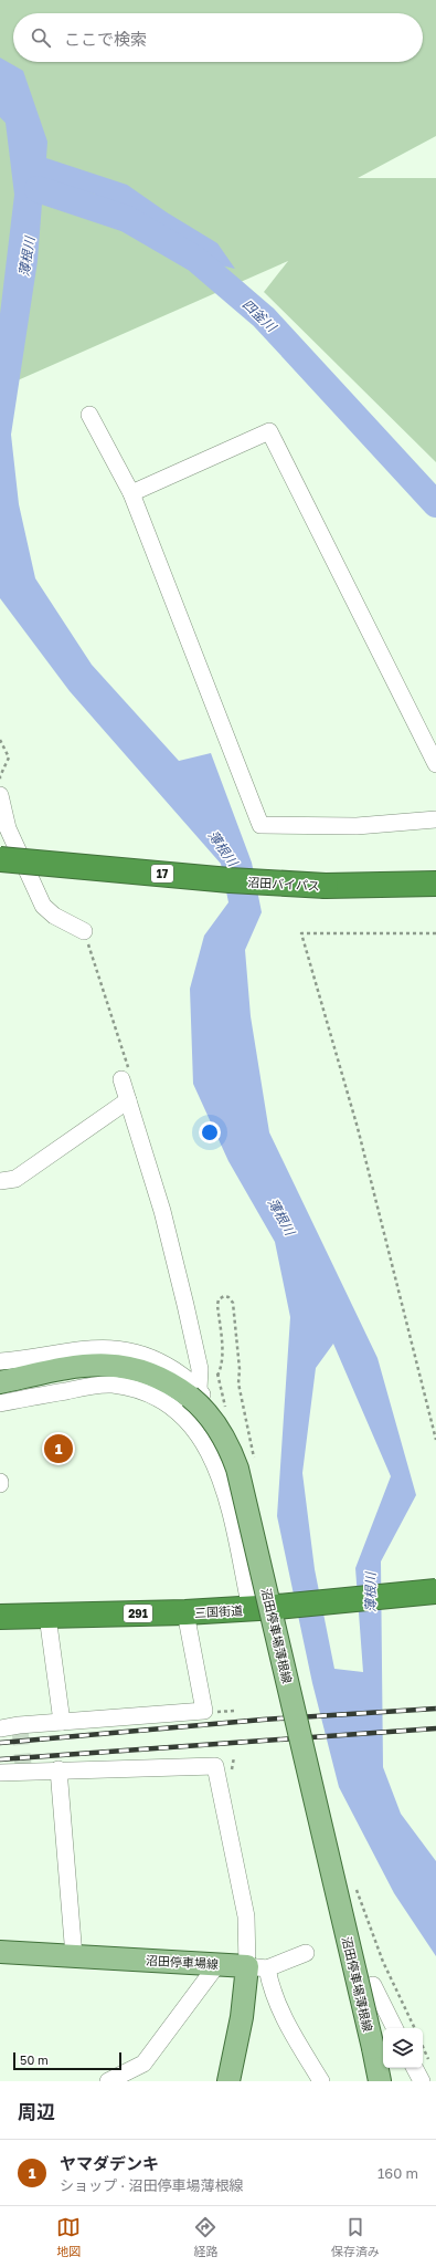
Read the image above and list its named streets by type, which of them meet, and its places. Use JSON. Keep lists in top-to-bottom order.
{
  "streets": {
    "highway": [
      "17",
      "沼田バイパス",
      "三国街道",
      "291"
    ],
    "main road": ["沼田停車場薄根線", "沼田停車場線"]
  },
  "water": ["薄根川", "四釜川"],
  "scale_bar": "50 m",
  "page": {
    "search": "ここで検索",
    "pins": "1",
    "scale": "50 m",
    "heading": "周辺",
    "list": [
      {
        "mark": "1",
        "name": "ヤマダデンキ",
        "note": "ショップ · 沼田停車場薄根線",
        "value": "160 m"
      }
    ],
    "nav": ["地図", "経路", "保存済み"]
  }
}
